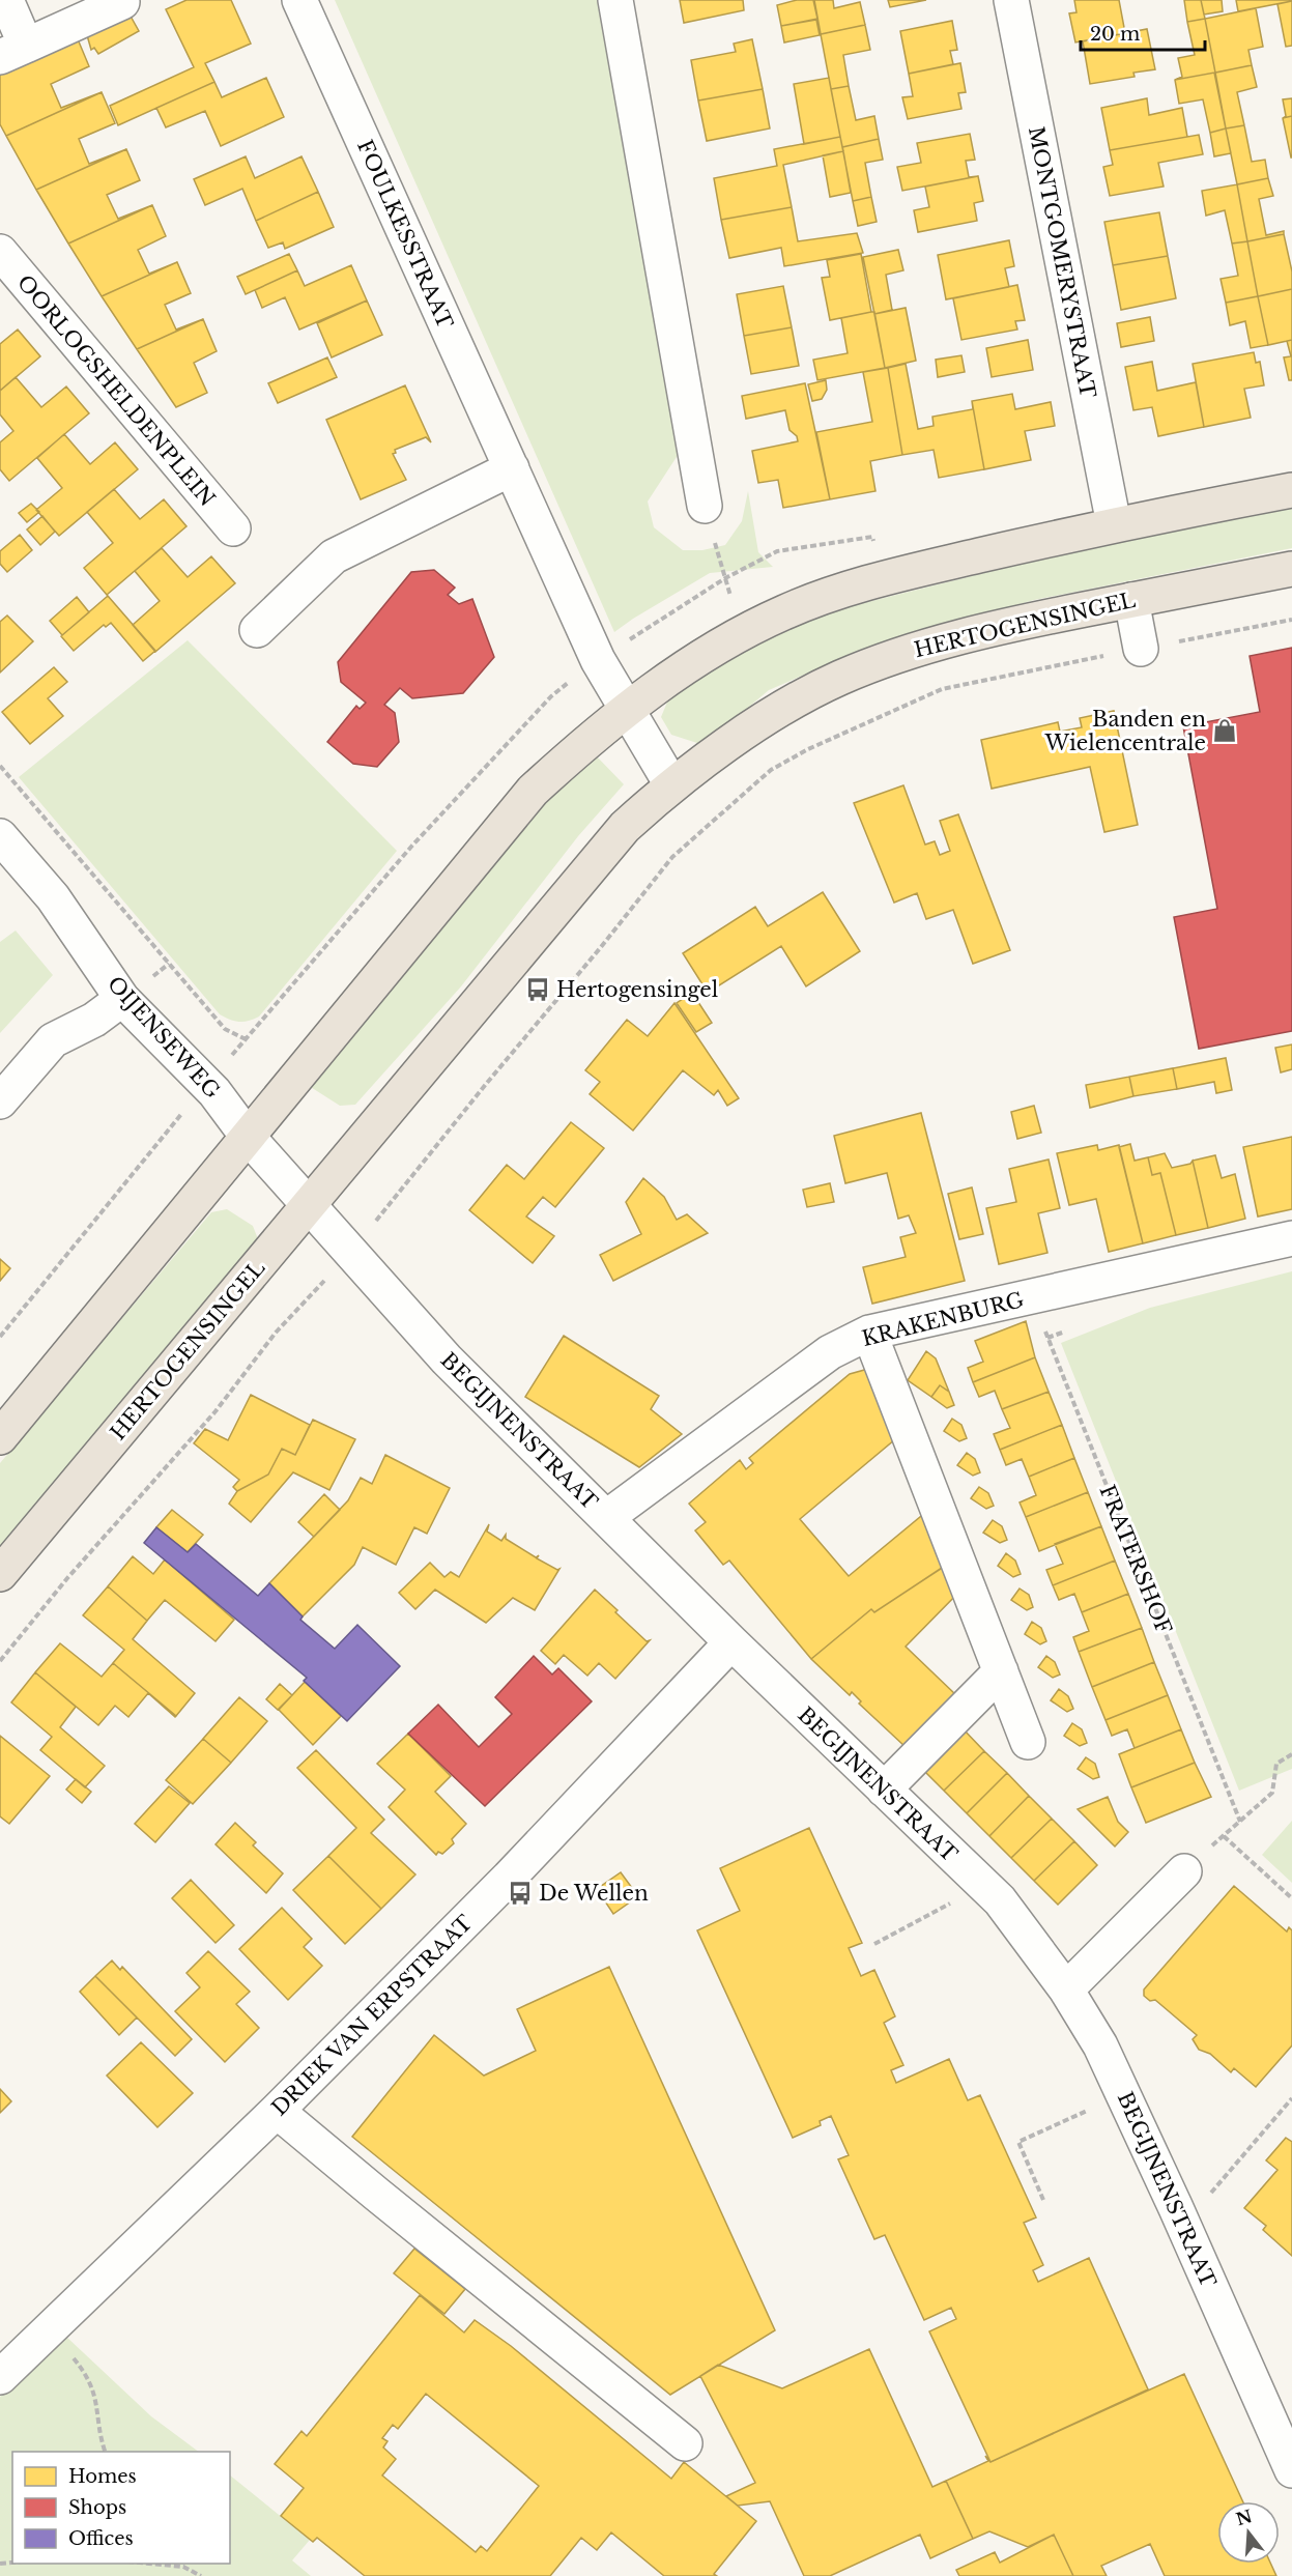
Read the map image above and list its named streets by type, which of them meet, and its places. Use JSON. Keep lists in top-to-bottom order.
{
  "streets": {
    "main road": ["HERTOGENSINGEL"],
    "street": [
      "FOULKESSTRAAT",
      "MONTGOMERYSTRAAT",
      "OORLOGSHELDENPLEIN",
      "OIJENSEWEG",
      "KRAKENBURG",
      "BEGIJNENSTRAAT",
      "DRIEK VAN ERPSTRAAT"
    ],
    "path": ["FRATERSHOF"]
  },
  "crossings": [
    ["FOULKESSTRAAT", "HERTOGENSINGEL"],
    ["HERTOGENSINGEL", "OIJENSEWEG"],
    ["HERTOGENSINGEL", "BEGIJNENSTRAAT"],
    ["OIJENSEWEG", "BEGIJNENSTRAAT"],
    ["KRAKENBURG", "BEGIJNENSTRAAT"],
    ["KRAKENBURG", "FRATERSHOF"],
    ["BEGIJNENSTRAAT", "DRIEK VAN ERPSTRAAT"]
  ],
  "places": {
    "shop": ["Banden en Wielencentrale"],
    "bus stop": ["Hertogensingel", "De Wellen"]
  },
  "legend": ["Homes", "Shops", "Offices"],
  "scale_bar": "20 m",
  "north": "top"
}
